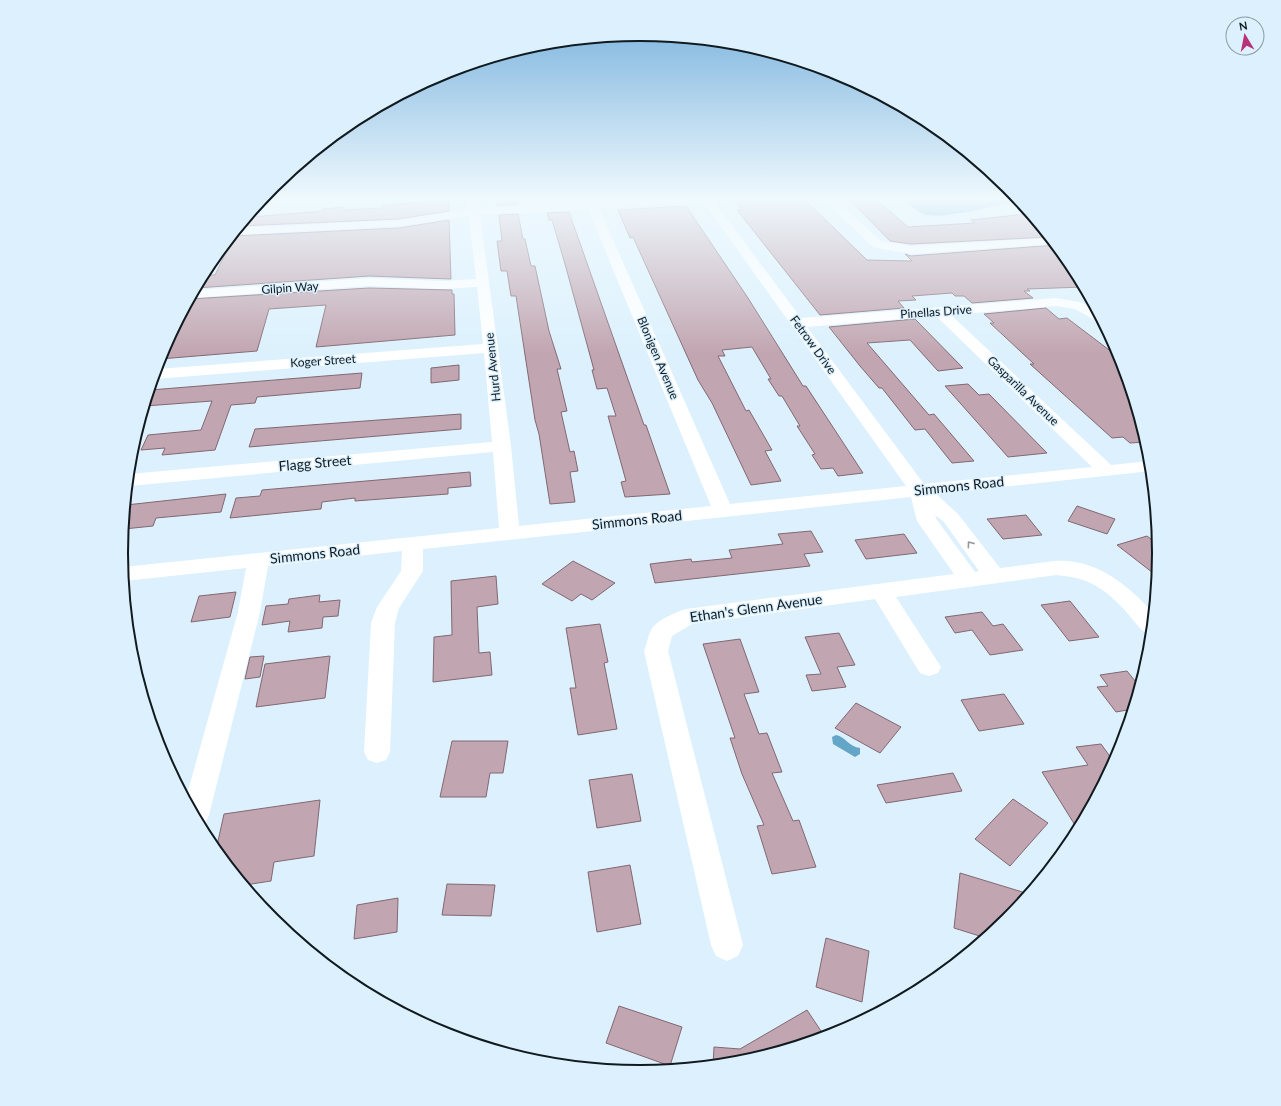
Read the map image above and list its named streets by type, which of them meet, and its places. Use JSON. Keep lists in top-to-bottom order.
{
  "streets": {
    "street": [
      "Gilpin Way",
      "Pinellas Drive",
      "Fetrow Drive",
      "Blonigen Avenue",
      "Koger Street",
      "Hurd Avenue",
      "Gasparilla Avenue",
      "Flagg Street",
      "Simmons Road",
      "Ethan's Glenn Avenue"
    ]
  },
  "crossings": [
    ["Gilpin Way", "Hurd Avenue"],
    ["Pinellas Drive", "Fetrow Drive"],
    ["Pinellas Drive", "Gasparilla Avenue"],
    ["Fetrow Drive", "Simmons Road"],
    ["Blonigen Avenue", "Simmons Road"],
    ["Koger Street", "Hurd Avenue"],
    ["Hurd Avenue", "Flagg Street"],
    ["Hurd Avenue", "Simmons Road"],
    ["Gasparilla Avenue", "Simmons Road"]
  ],
  "north": "top"
}
